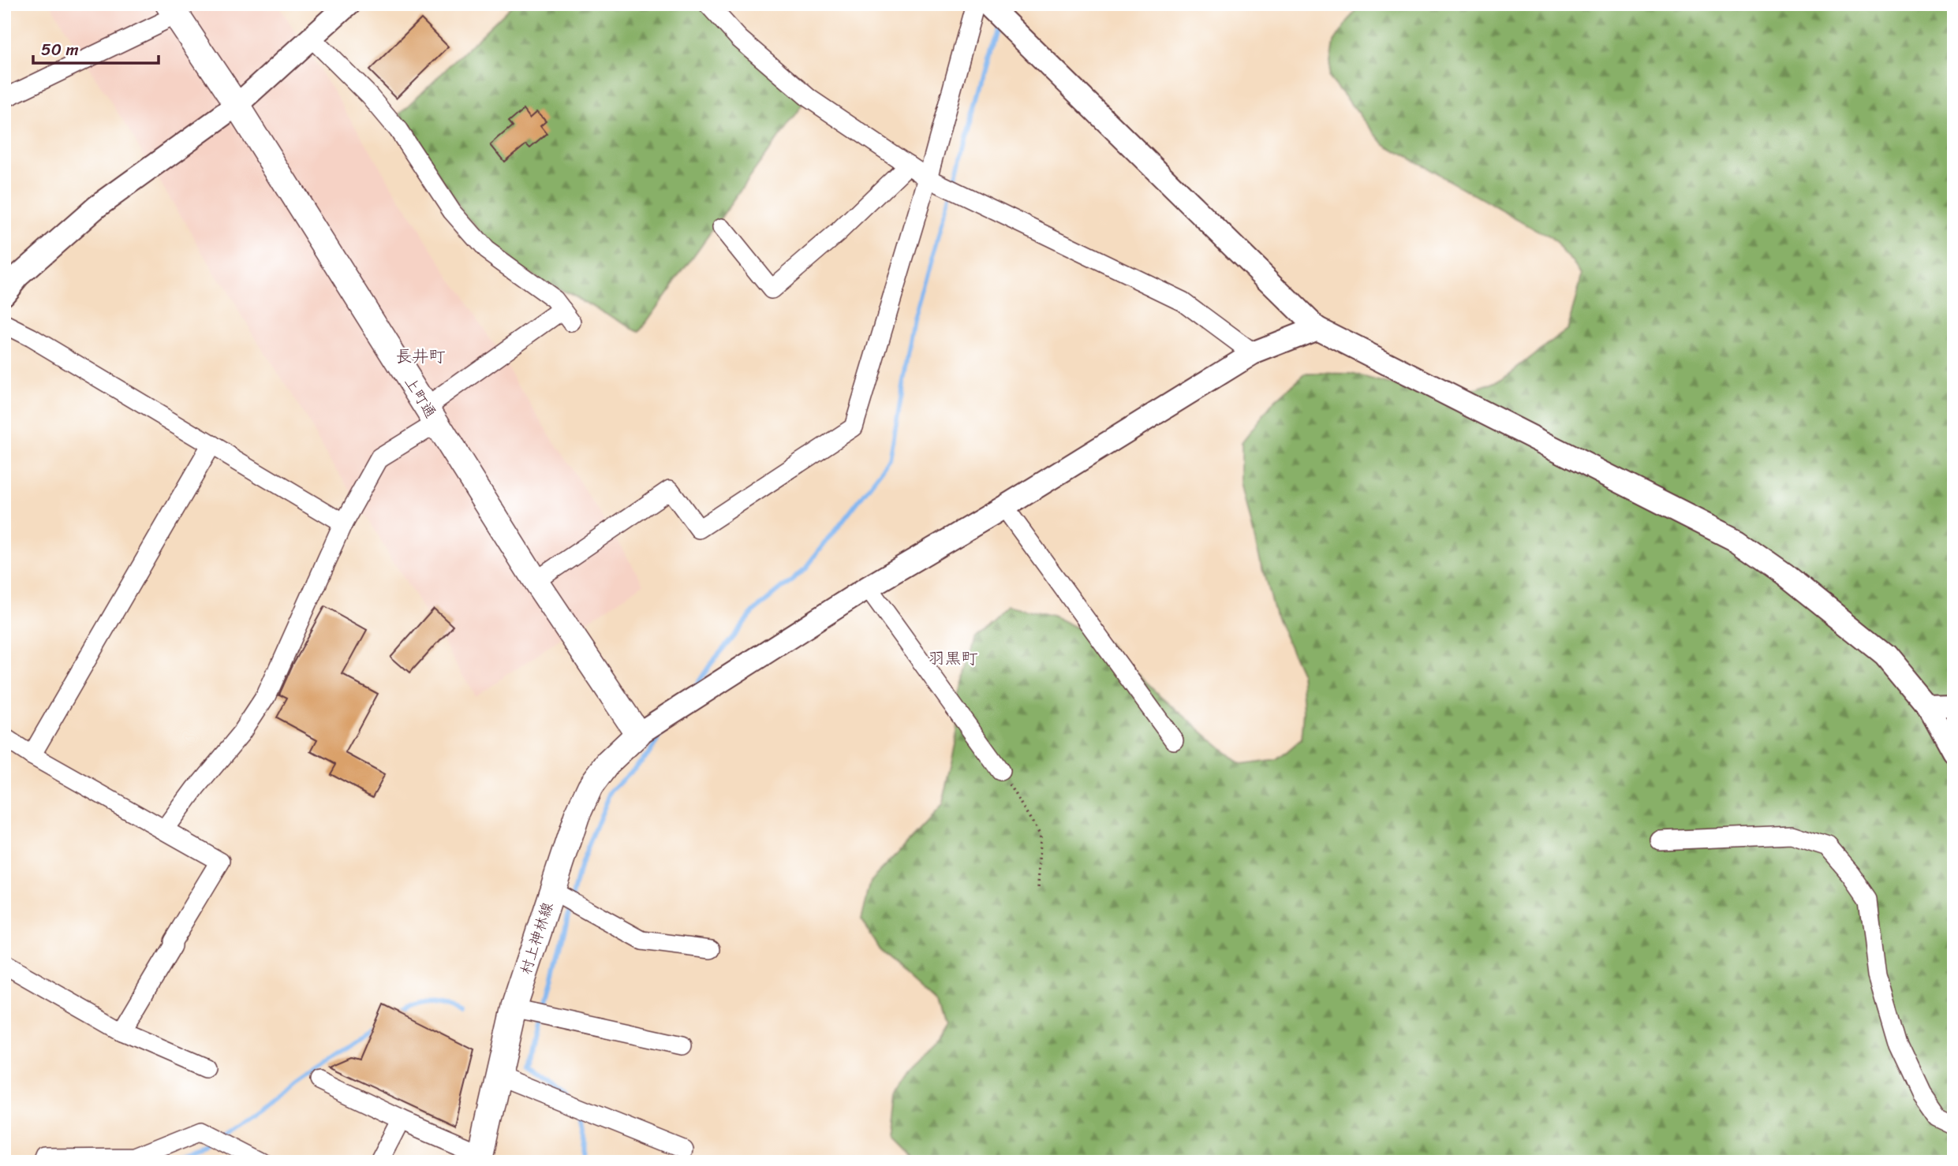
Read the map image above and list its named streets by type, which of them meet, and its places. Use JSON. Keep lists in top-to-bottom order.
{
  "streets": {
    "main road": ["上町通", "村上神林線"]
  },
  "crossings": [
    ["上町通", "村上神林線"]
  ],
  "districts": ["長井町", "羽黒町"],
  "scale_bar": "50 m"
}
